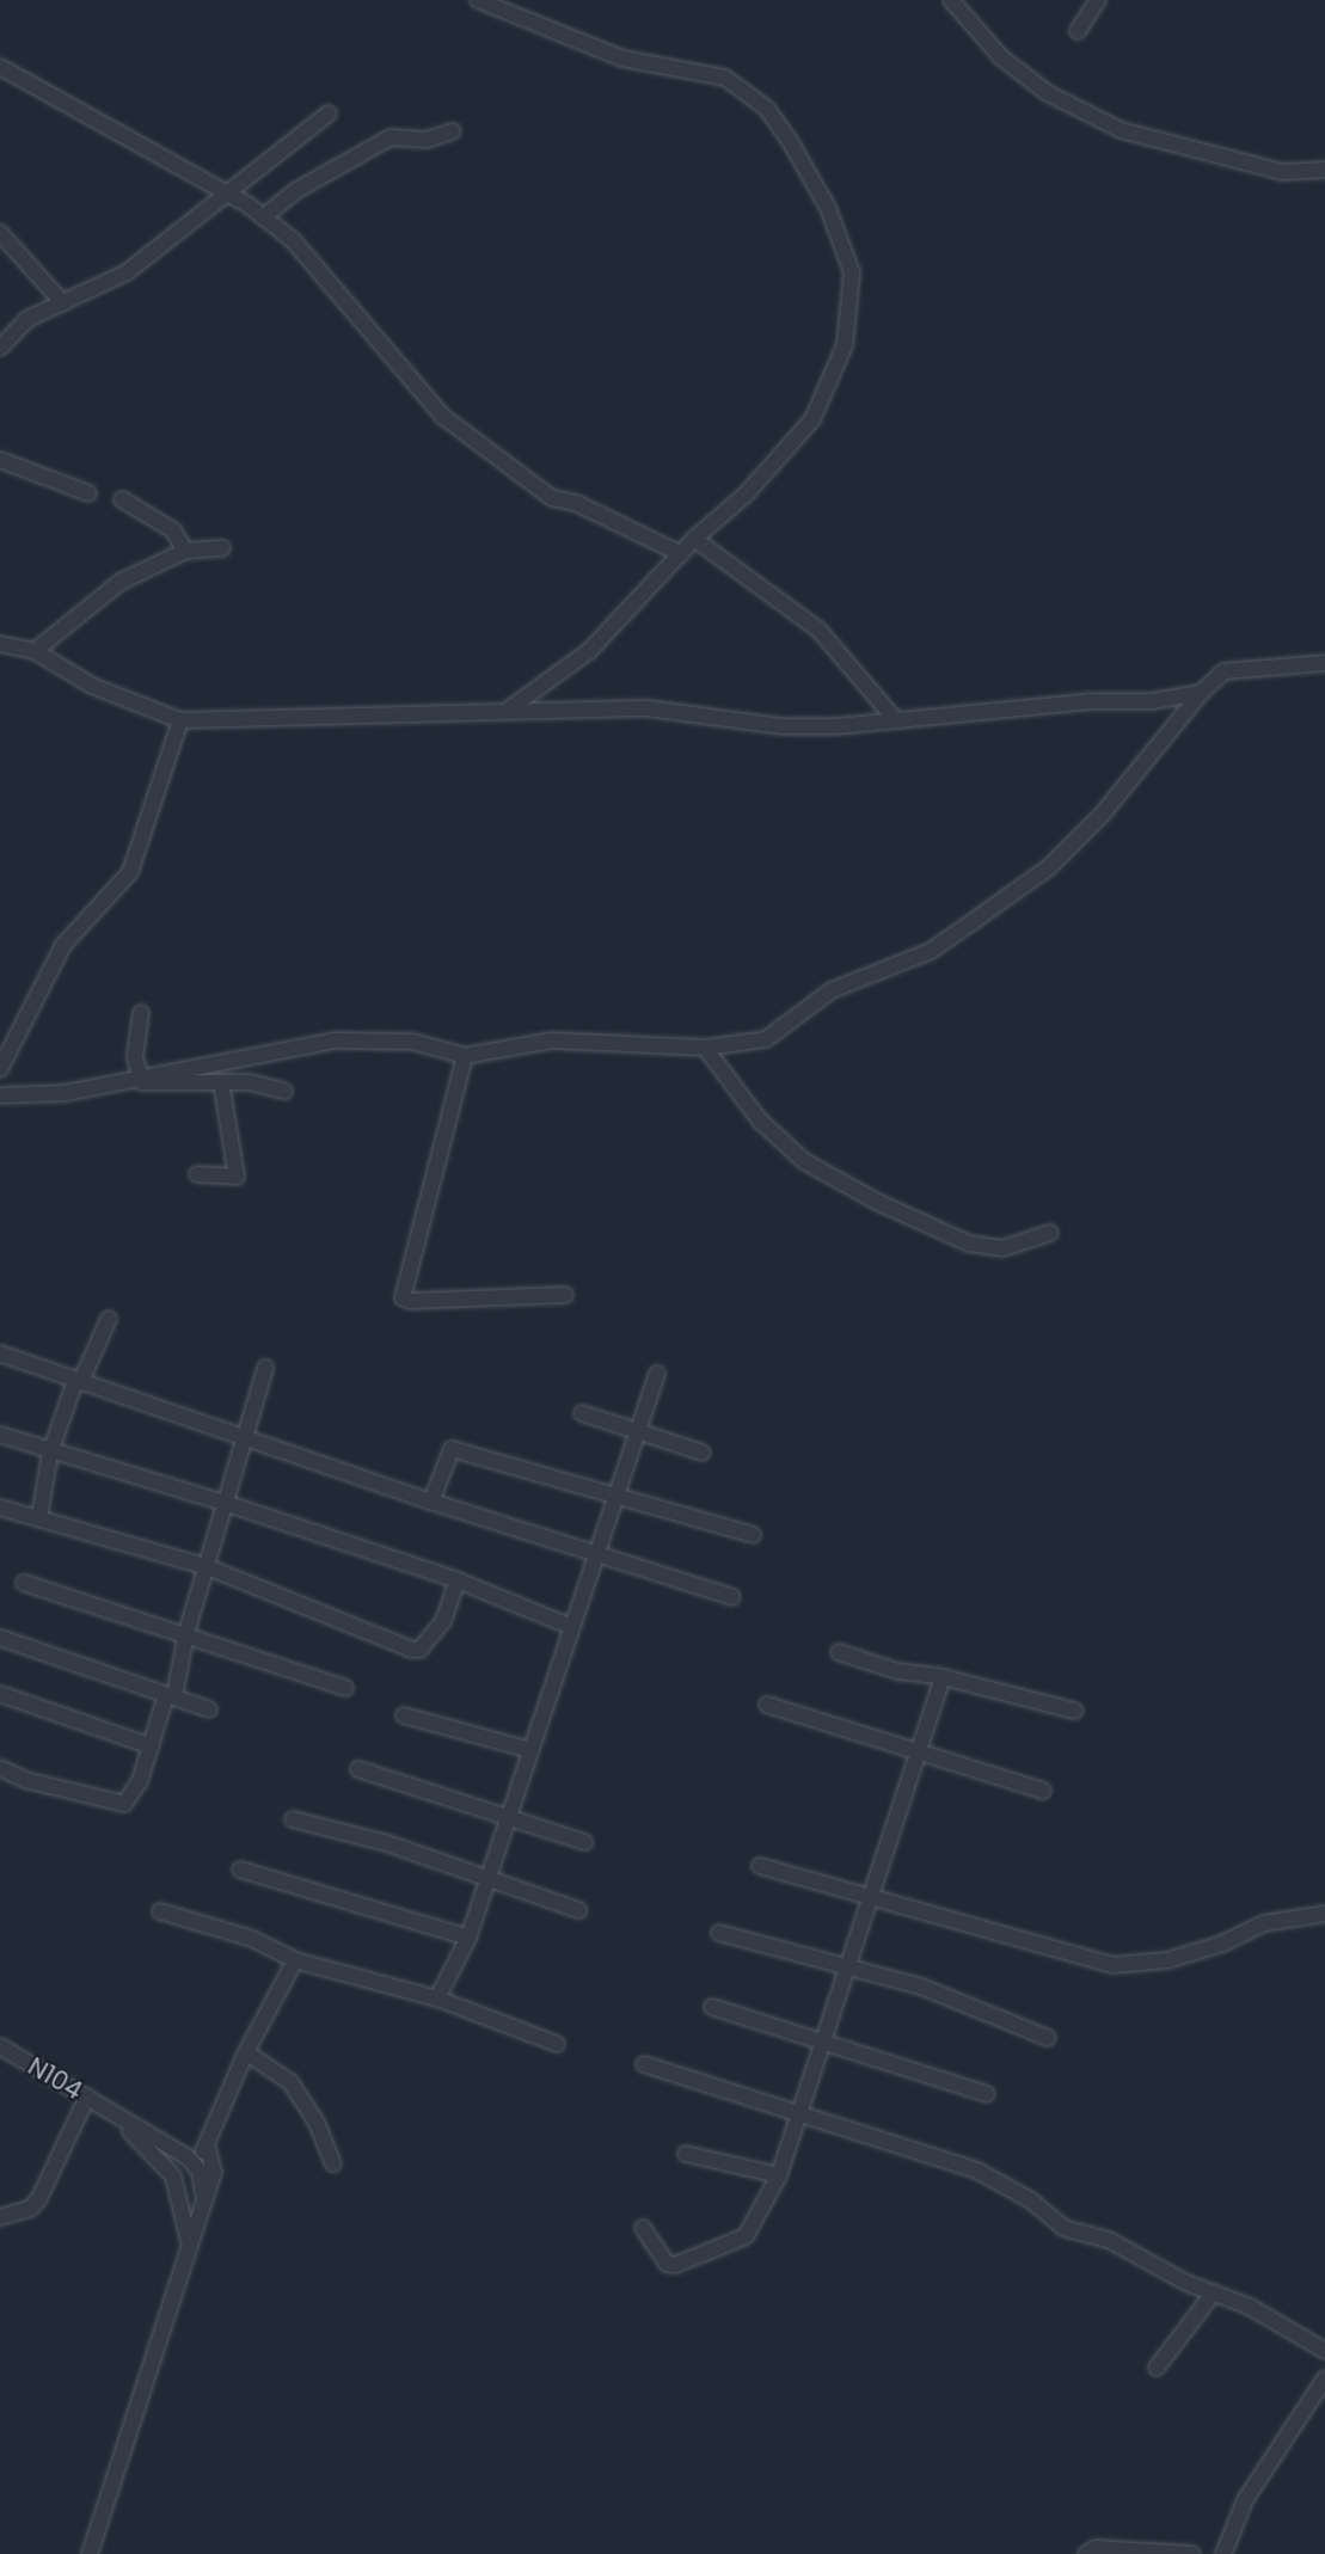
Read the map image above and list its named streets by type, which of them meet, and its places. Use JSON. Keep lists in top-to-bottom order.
{
  "streets": {
    "street": ["N104"]
  }
}
